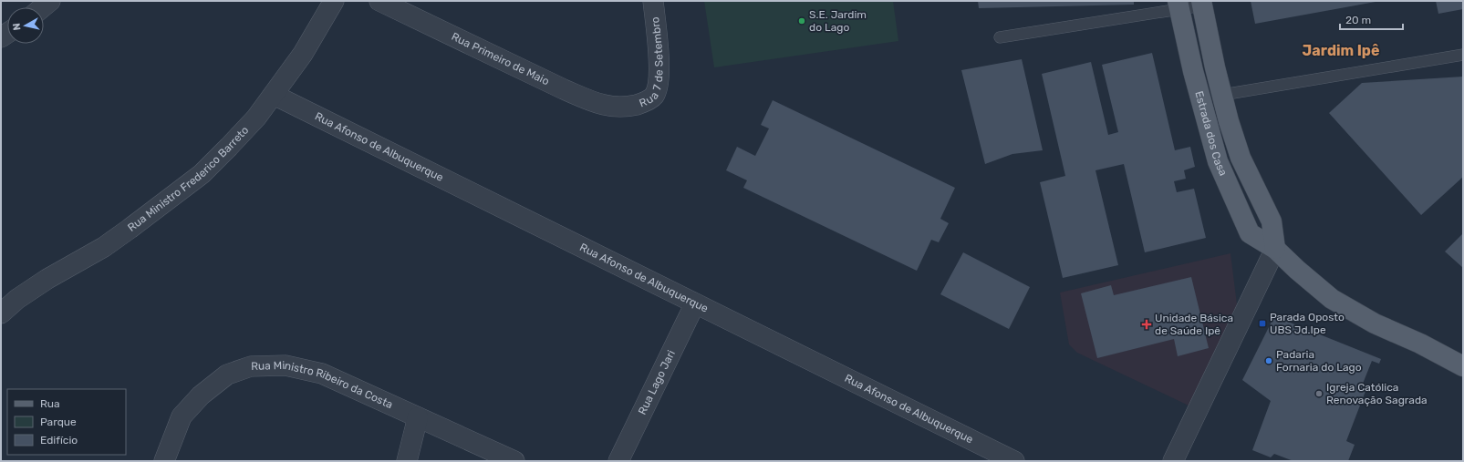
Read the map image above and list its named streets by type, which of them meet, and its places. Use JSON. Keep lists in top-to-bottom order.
{
  "streets": {
    "main road": ["Estrada dos Casa"],
    "street": [
      "Rua 7 de Setembro",
      "Rua Primeiro de Maio",
      "Rua Afonso de Albuquerque",
      "Rua Ministro Frederico Barreto",
      "Rua Lago Jari",
      "Rua Ministro Ribeiro da Costa"
    ]
  },
  "crossings": [
    ["Rua 7 de Setembro", "Rua Primeiro de Maio"],
    ["Rua Afonso de Albuquerque", "Rua Ministro Frederico Barreto"],
    ["Rua Afonso de Albuquerque", "Rua Lago Jari"]
  ],
  "districts": ["Jardim Ipê"],
  "places": {
    "other": ["S.E. Jardim do Lago", "Padaria Fornaria do Lago", "Igreja Católica Renovação Sagrada"],
    "transit": ["Parada Oposto UBS Jd.Ipe"],
    "health": ["Unidade Básica de Saúde Ipê"]
  },
  "legend": ["Rua", "Parque", "Edifício"],
  "scale_bar": "20 m",
  "north": "left"
}
